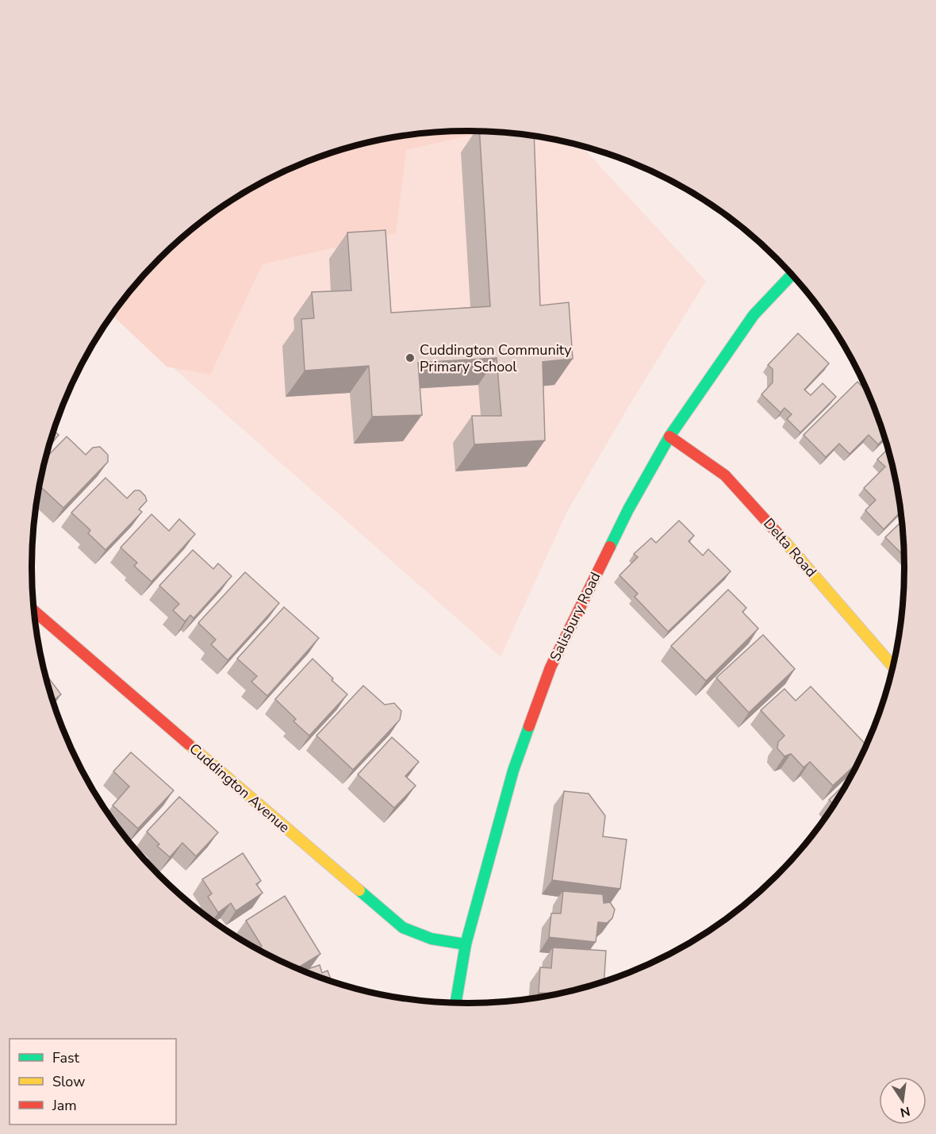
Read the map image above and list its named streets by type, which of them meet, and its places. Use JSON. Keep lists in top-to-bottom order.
{
  "streets": {
    "street": ["Delta Road", "Salisbury Road", "Cuddington Avenue"]
  },
  "crossings": [
    ["Delta Road", "Salisbury Road"],
    ["Salisbury Road", "Cuddington Avenue"]
  ],
  "places": ["Cuddington Community Primary School"],
  "legend": ["Fast", "Slow", "Jam"],
  "north": "bottom"
}
